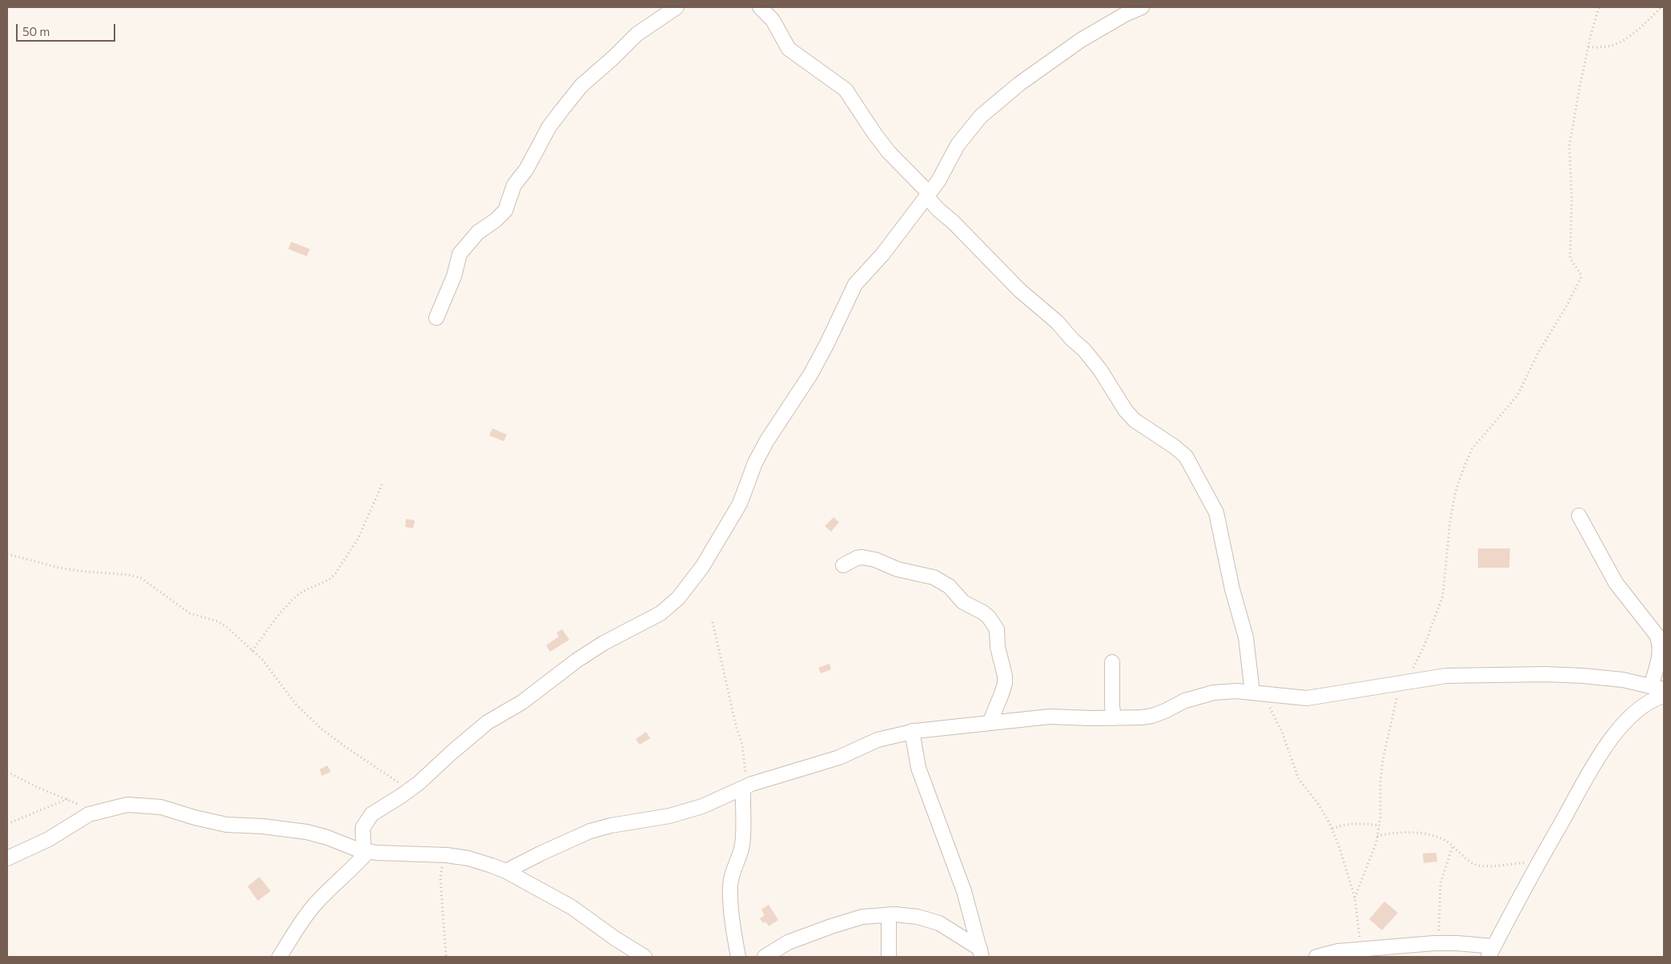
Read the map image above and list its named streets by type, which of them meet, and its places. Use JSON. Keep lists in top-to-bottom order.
{
  "scale_bar": "50 m"
}
